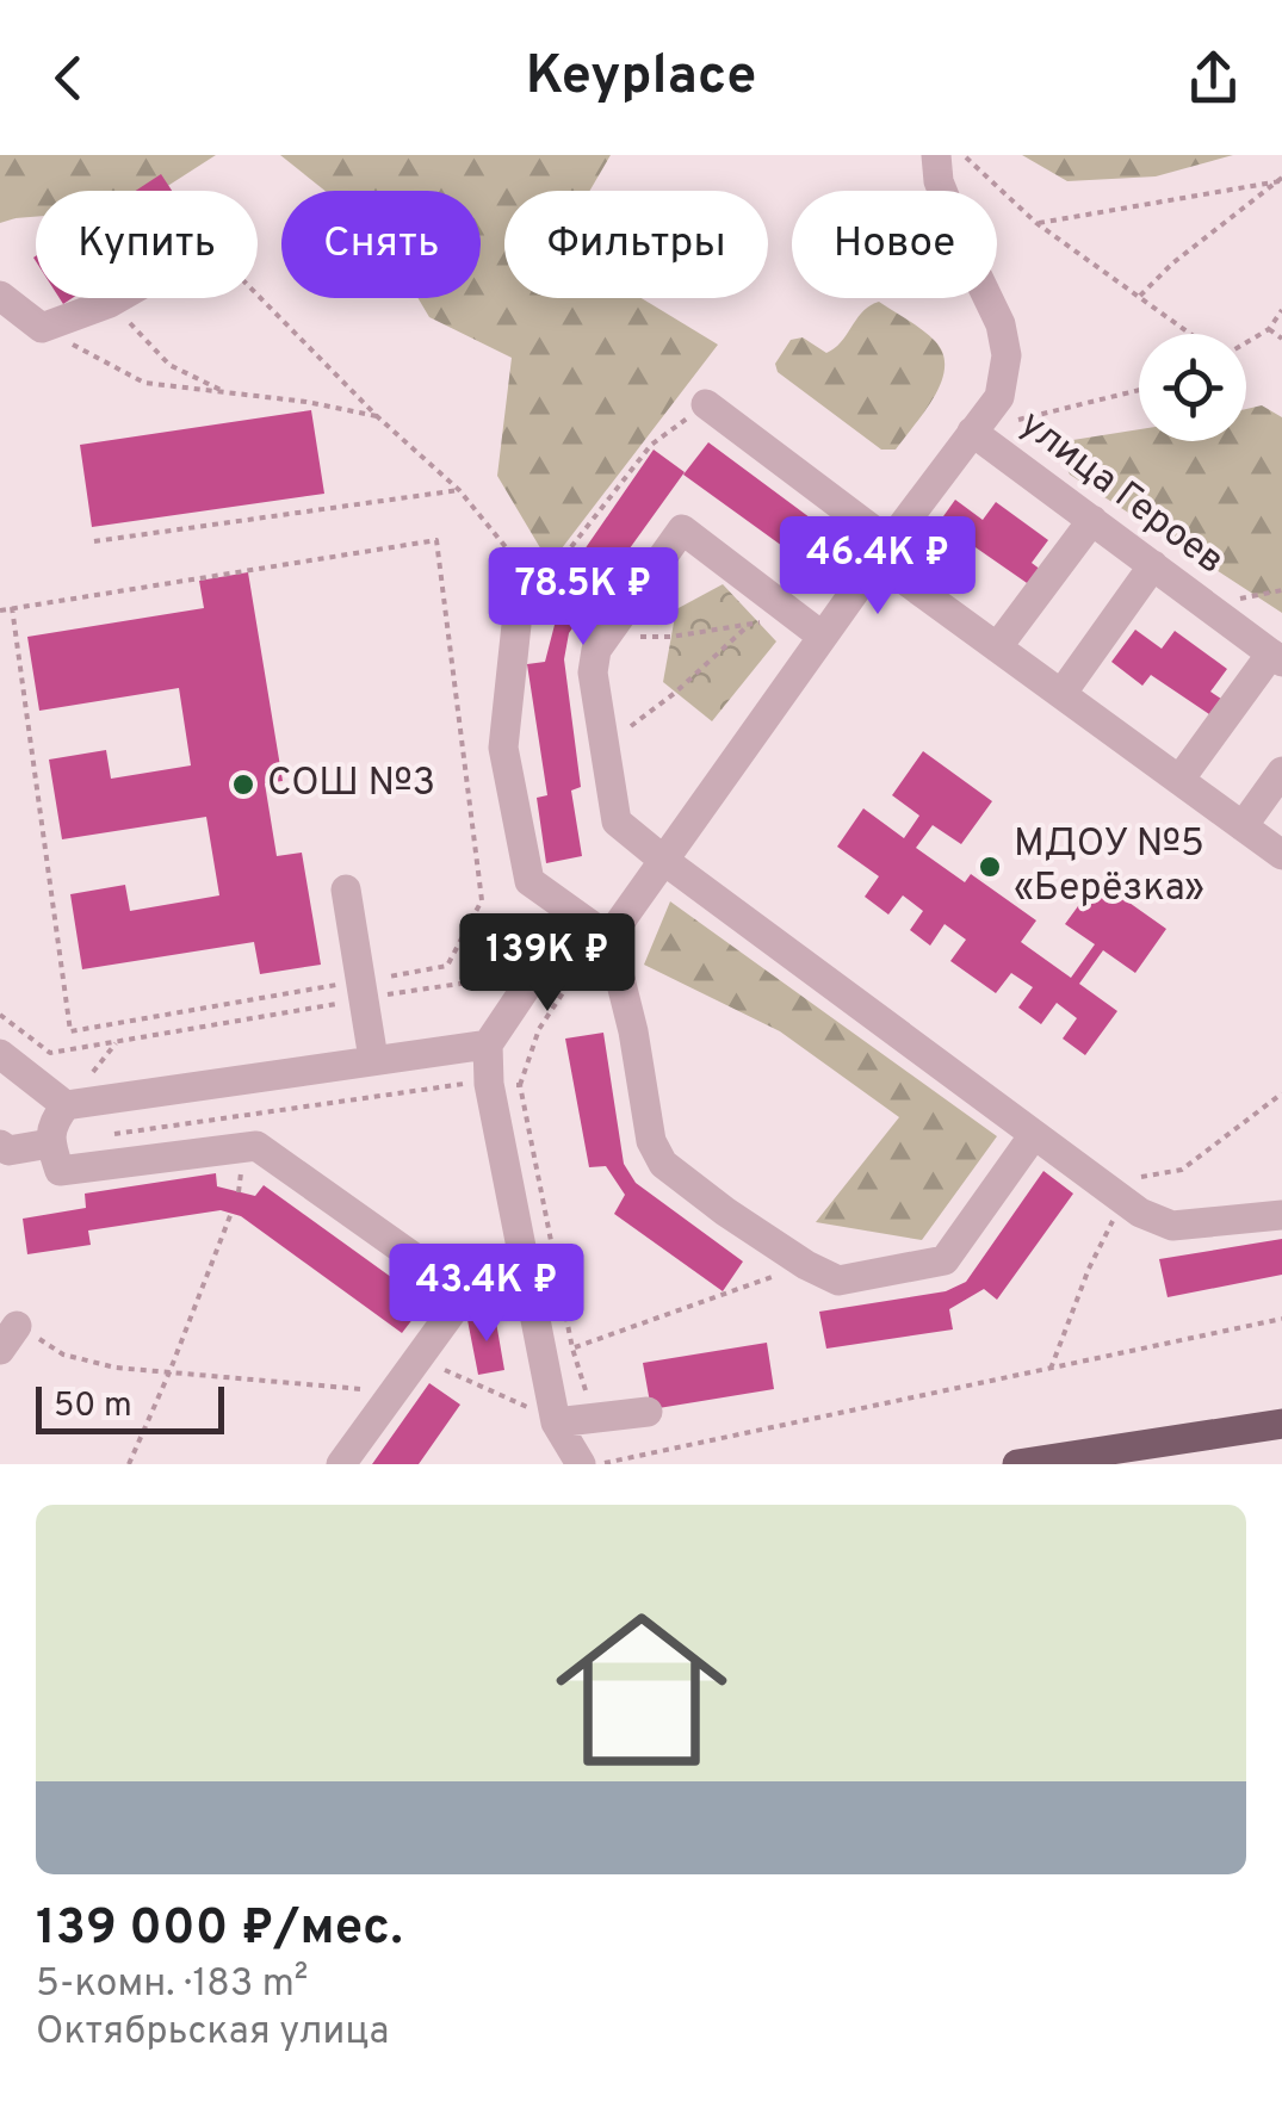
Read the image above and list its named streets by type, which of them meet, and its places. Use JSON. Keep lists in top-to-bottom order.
{
  "streets": {
    "street": ["улица Героев"]
  },
  "places": ["СОШ №3", "МДОУ №5 «Берёзка»"],
  "scale_bar": "50 m",
  "page": {
    "header": "Keyplace",
    "chip": [
      "Купить",
      "Снять",
      "Фильтры",
      "Новое"
    ],
    "price": [
      "46.4K ₽",
      "78.5K ₽",
      "139K ₽",
      "43.4K ₽"
    ],
    "scale": "50 m",
    "list": [
      {
        "name": "139 000 ₽/мес.",
        "note": "5-комн. · 183 m² · Октябрьская улица"
      }
    ]
  }
}
